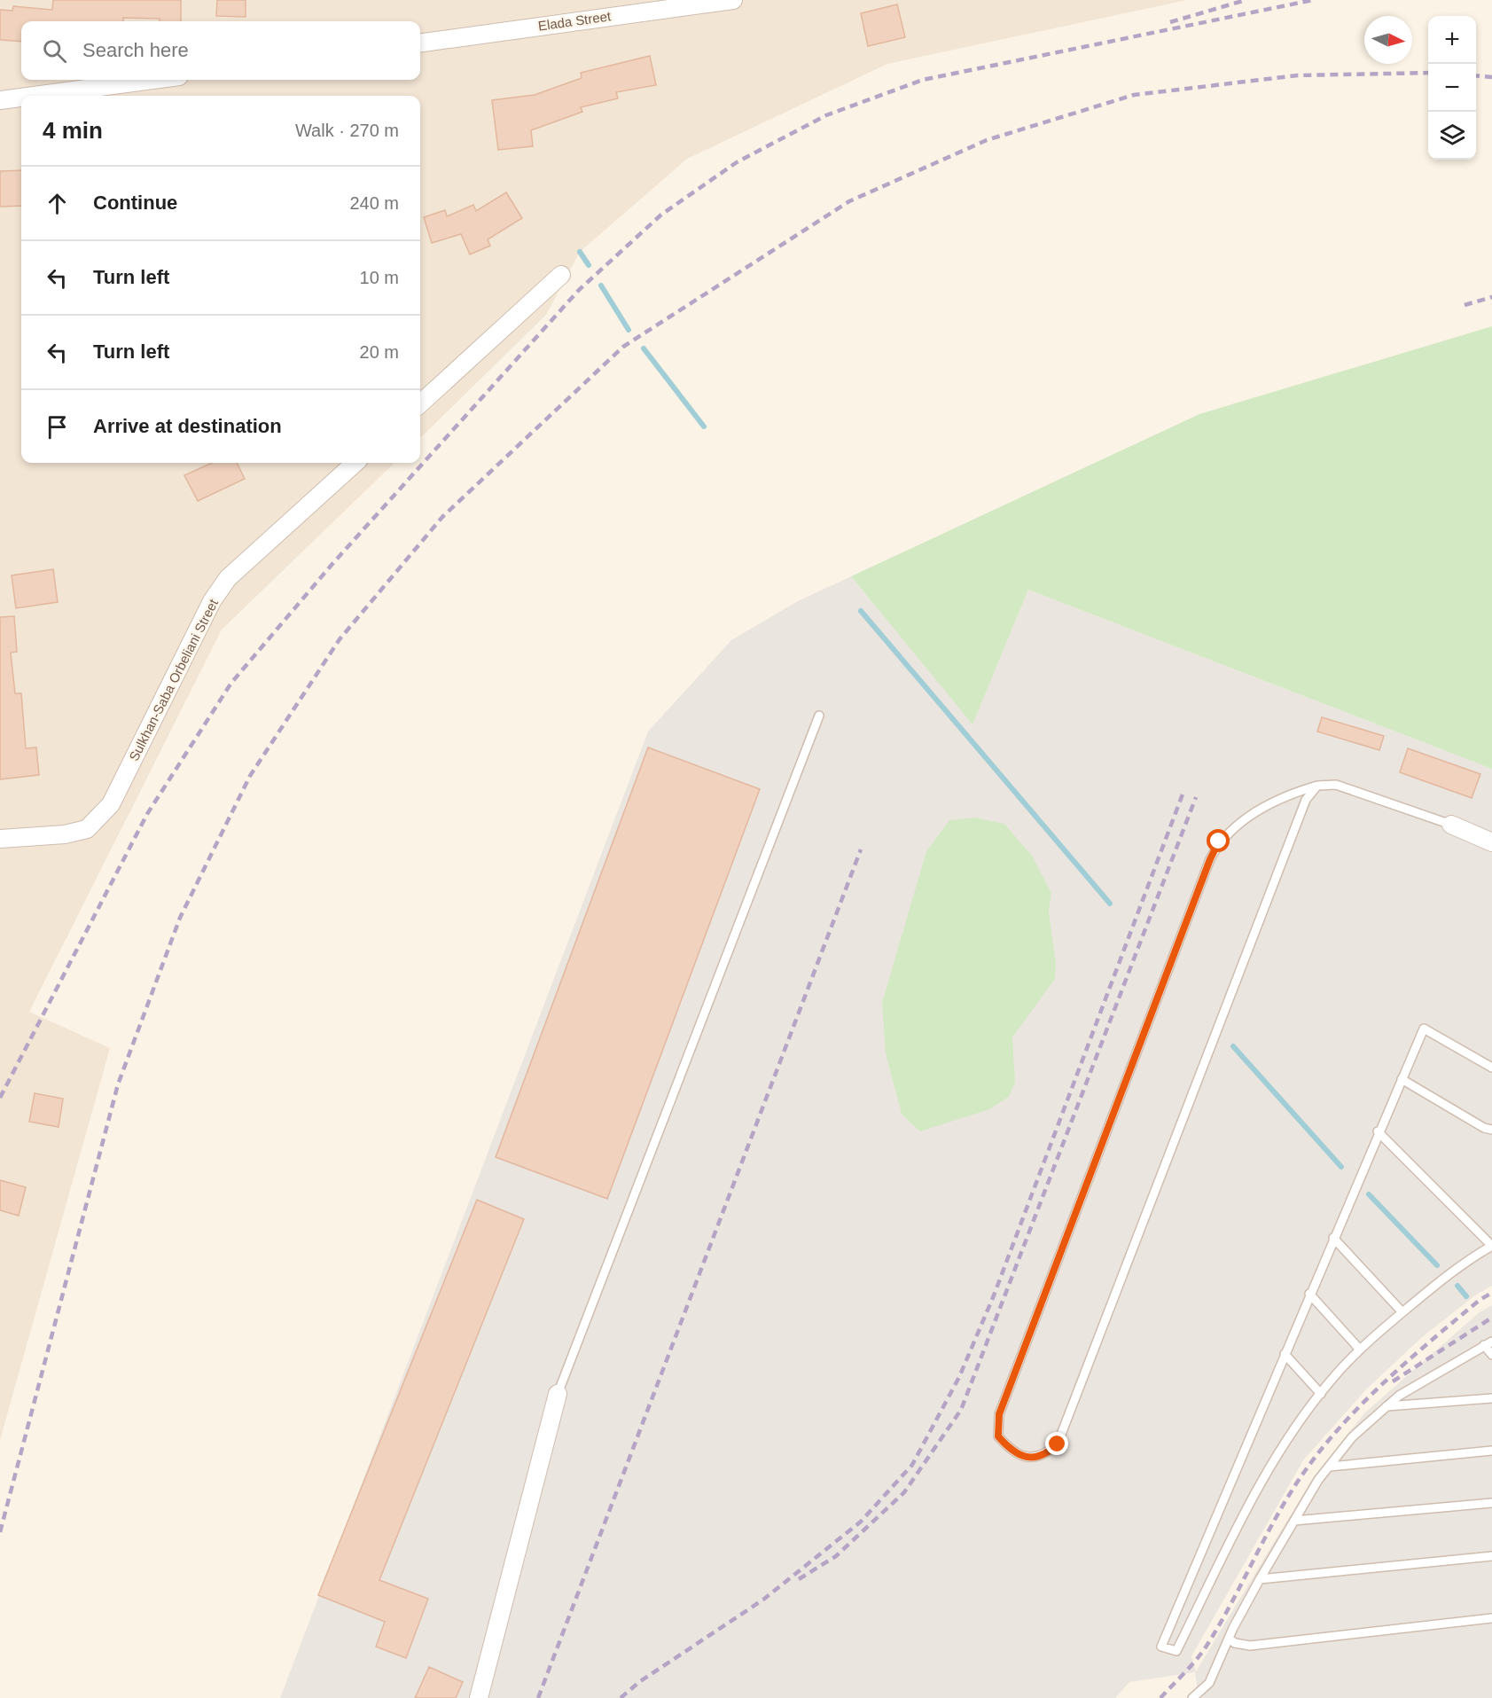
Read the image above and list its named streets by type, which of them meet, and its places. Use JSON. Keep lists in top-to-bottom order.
{
  "streets": {
    "street": ["Elada Street", "Sulkhan-Saba Orbeliani Street"]
  },
  "north": "right",
  "page": {
    "map_buttons": ["+", "−"],
    "search": "Search here",
    "heading": ["4 min", "Walk · 270 m"],
    "list": [
      ["Continue", "240 m"],
      ["Turn left", "10 m"],
      ["Turn left", "20 m"],
      "Arrive at destination"
    ]
  }
}
